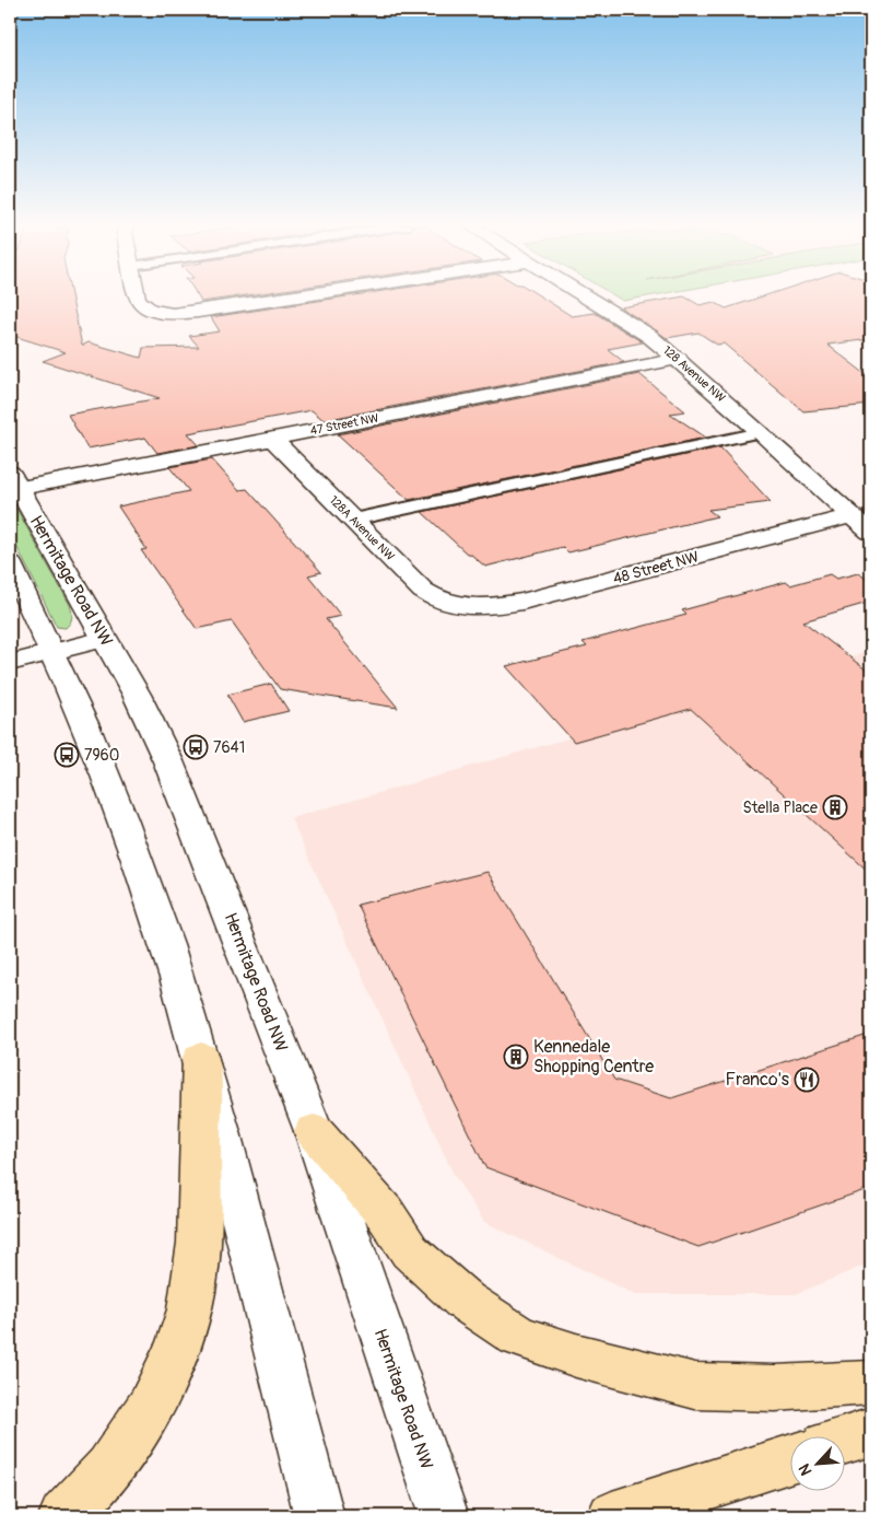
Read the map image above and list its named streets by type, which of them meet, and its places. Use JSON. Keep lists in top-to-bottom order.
{
  "streets": {
    "street": [
      "128 Avenue NW",
      "47 Street NW",
      "128A Avenue NW",
      "48 Street NW",
      "Hermitage Road NW"
    ]
  },
  "crossings": [
    ["128 Avenue NW", "47 Street NW"],
    ["128 Avenue NW", "48 Street NW"],
    ["47 Street NW", "128A Avenue NW"],
    ["47 Street NW", "Hermitage Road NW"],
    ["128A Avenue NW", "48 Street NW"]
  ],
  "places": {
    "bus stop": ["7641", "7960"],
    "building": ["Stella Place", "Kennedale Shopping Centre"],
    "restaurant": ["Franco's"]
  },
  "north": "bottom left"
}
